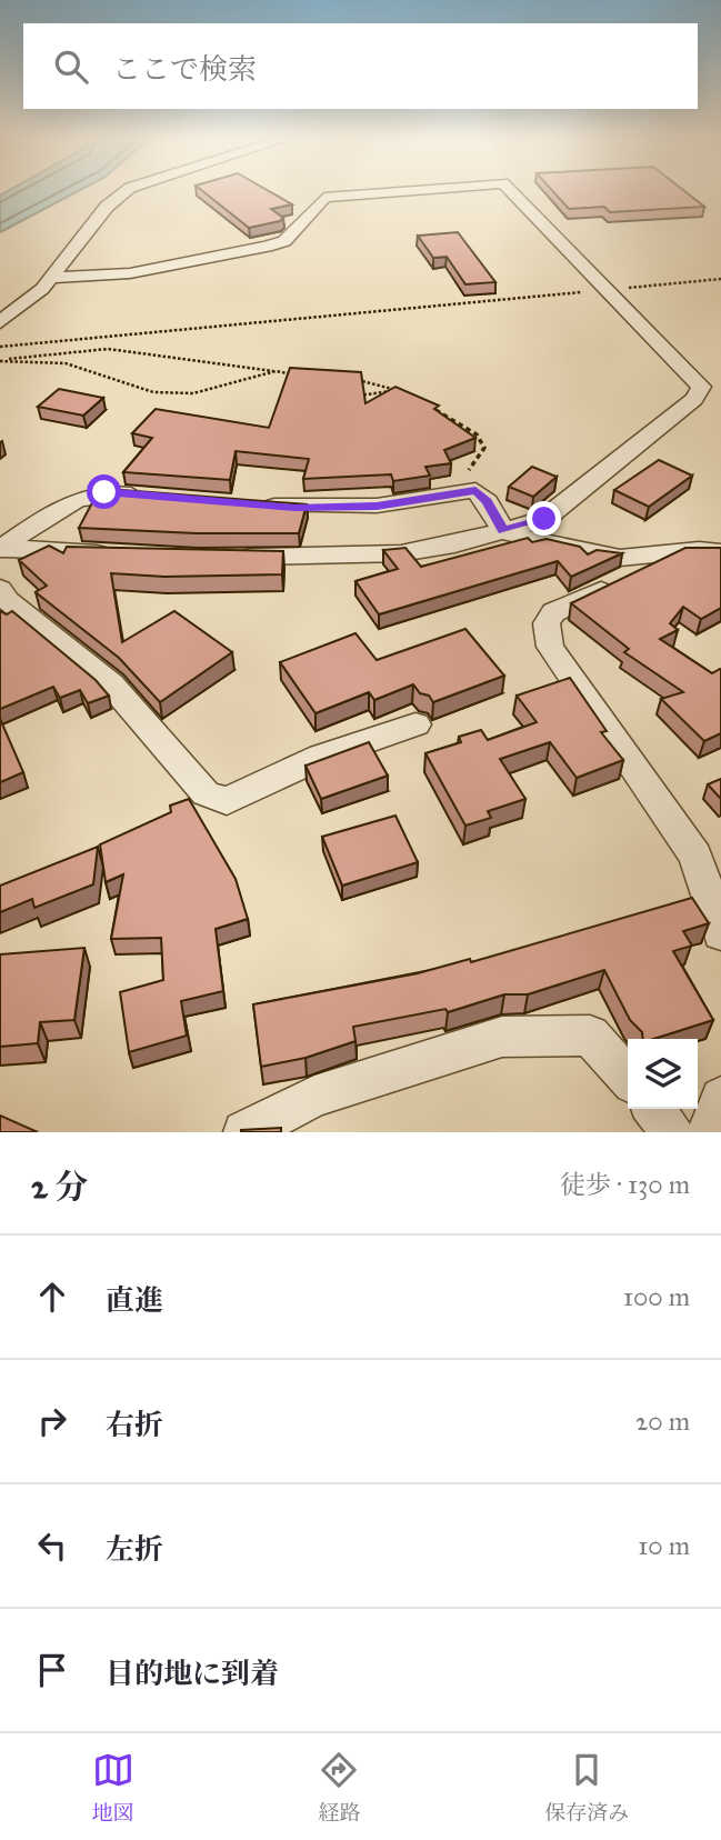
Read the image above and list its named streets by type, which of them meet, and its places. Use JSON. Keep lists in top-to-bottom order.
{
  "page": {
    "search": "ここで検索",
    "heading": ["2 分", "徒歩 · 130 m"],
    "list": [
      ["直進", "100 m"],
      ["右折", "20 m"],
      ["左折", "10 m"],
      "目的地に到着"
    ],
    "nav": ["地図", "経路", "保存済み"]
  }
}
